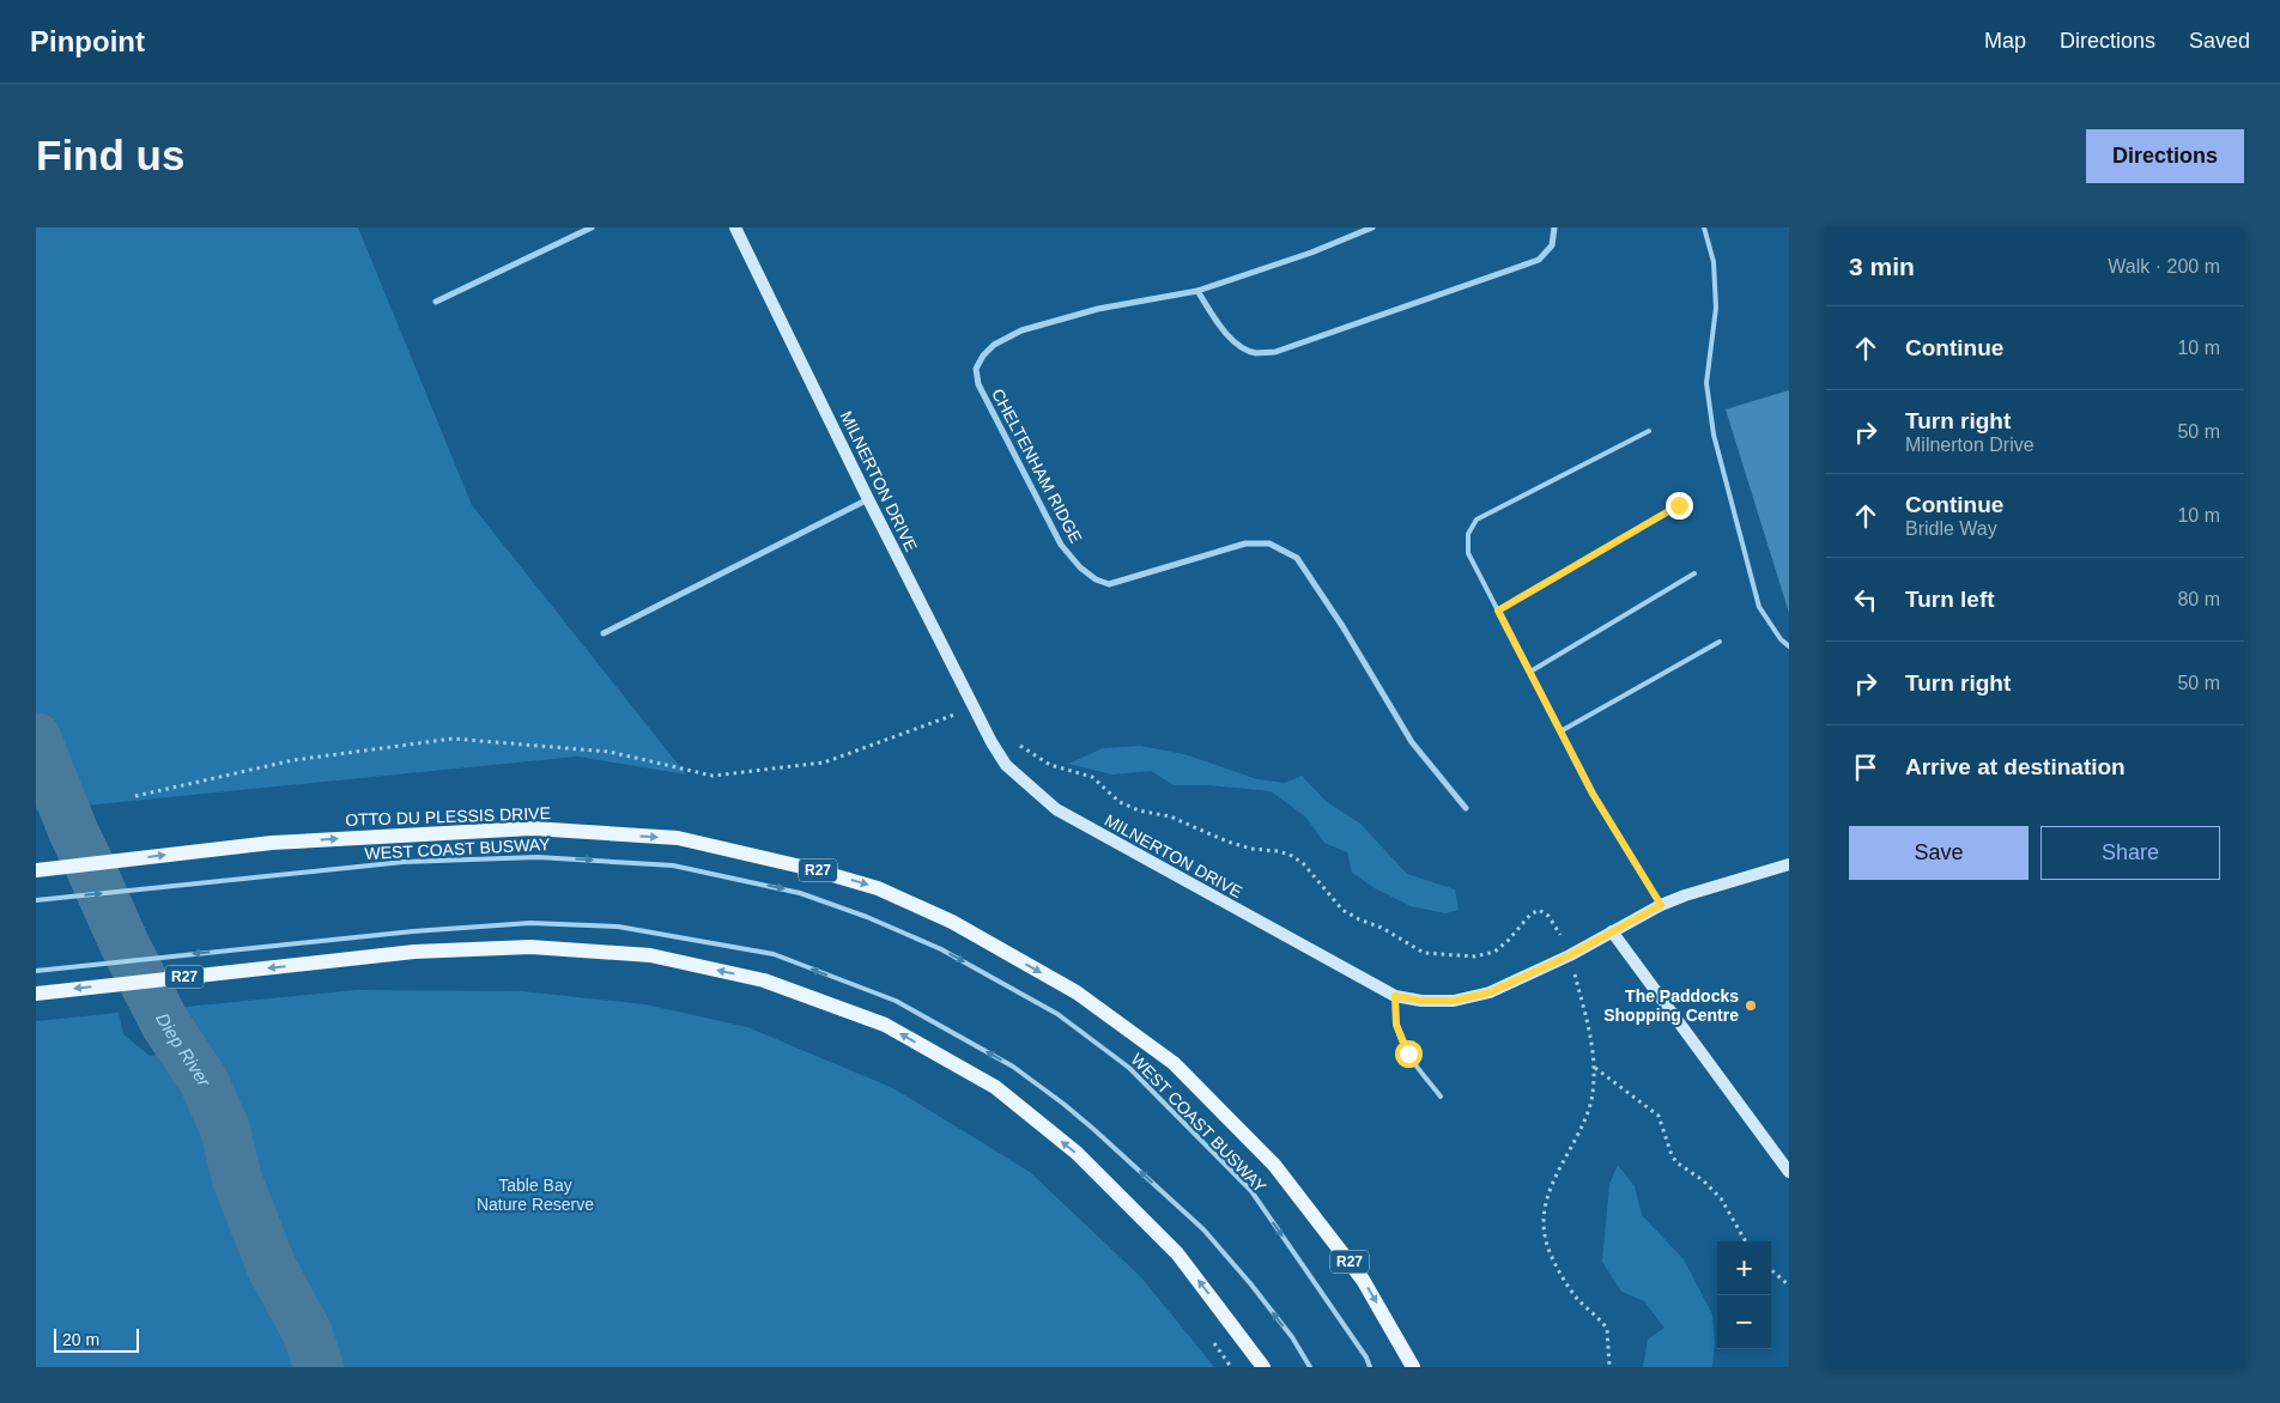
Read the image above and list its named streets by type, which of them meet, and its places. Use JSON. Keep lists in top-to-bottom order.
{
  "streets": {
    "main road": ["OTTO DU PLESSIS DRIVE", "R27"],
    "street": ["CHELTENHAM RIDGE", "MILNERTON DRIVE"],
    "lane": ["WEST COAST BUSWAY"]
  },
  "one_way": ["WEST COAST BUSWAY"],
  "water": ["Diep River"],
  "parks": ["Table Bay Nature Reserve"],
  "places": ["The Paddocks Shopping Centre"],
  "scale_bar": "20 m",
  "page": {
    "header": "Pinpoint",
    "nav": ["Map", "Directions", "Saved"],
    "buttons": [
      "Directions",
      ["Save", "Share"]
    ],
    "title": "Find us",
    "heading": ["3 min", "Walk · 200 m"],
    "list": [
      ["Continue", "10 m"],
      ["Turn right", "Milnerton Drive", "50 m"],
      ["Continue", "Bridle Way", "10 m"],
      ["Turn left", "80 m"],
      ["Turn right", "50 m"],
      "Arrive at destination"
    ],
    "map_buttons": ["+", "−"],
    "scale": "20 m"
  }
}
